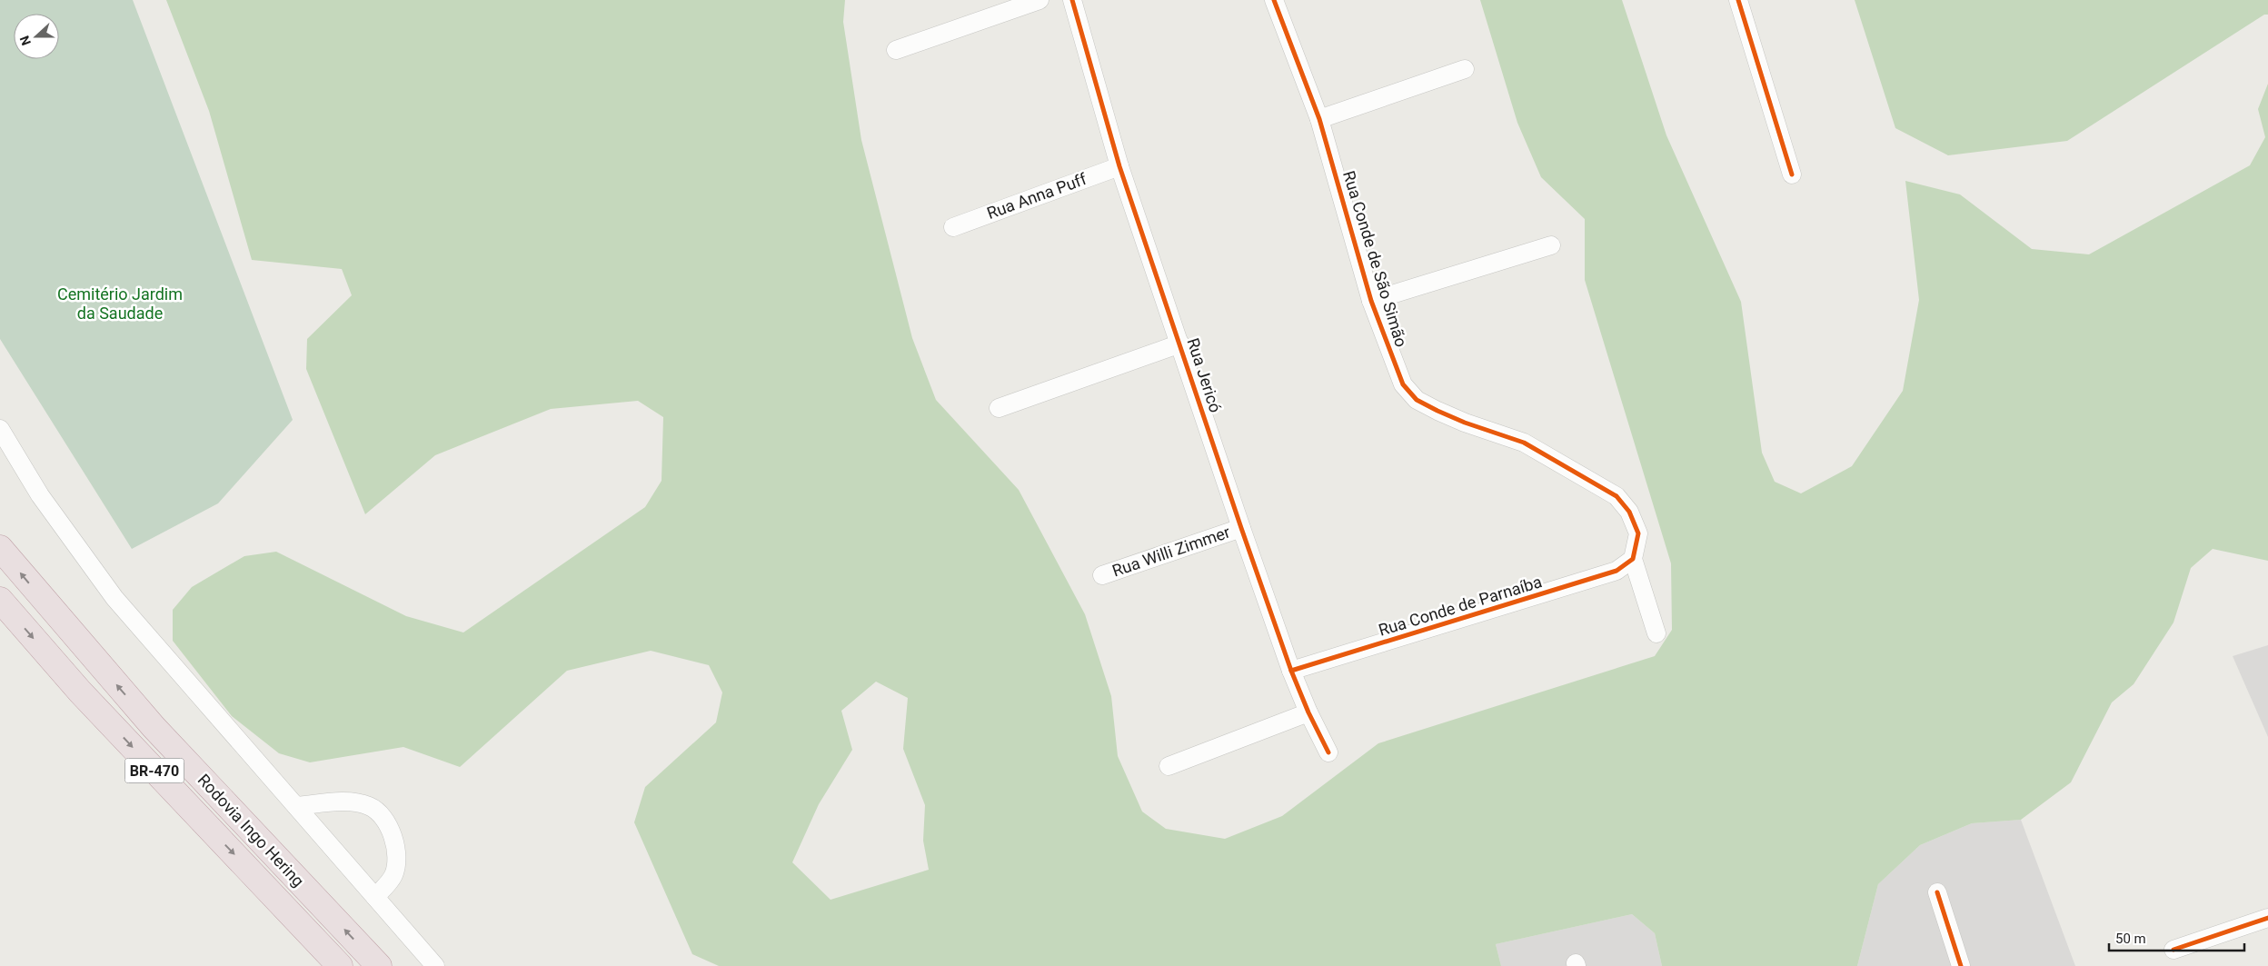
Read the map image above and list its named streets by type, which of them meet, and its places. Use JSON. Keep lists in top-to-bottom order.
{
  "streets": {
    "highway": ["BR-470", "Rodovia Ingo Hering"],
    "street": [
      "Rua Anna Puff",
      "Rua Conde de São Simão",
      "Rua Jericó",
      "Rua Willi Zimmer",
      "Rua Conde de Parnaíba"
    ]
  },
  "crossings": [
    ["Rua Anna Puff", "Rua Jericó"],
    ["Rua Conde de São Simão", "Rua Conde de Parnaíba"],
    ["Rua Jericó", "Rua Willi Zimmer"],
    ["Rua Jericó", "Rua Conde de Parnaíba"]
  ],
  "parks": ["Cemitério Jardim da Saudade"],
  "scale_bar": "50 m",
  "north": "left"
}
